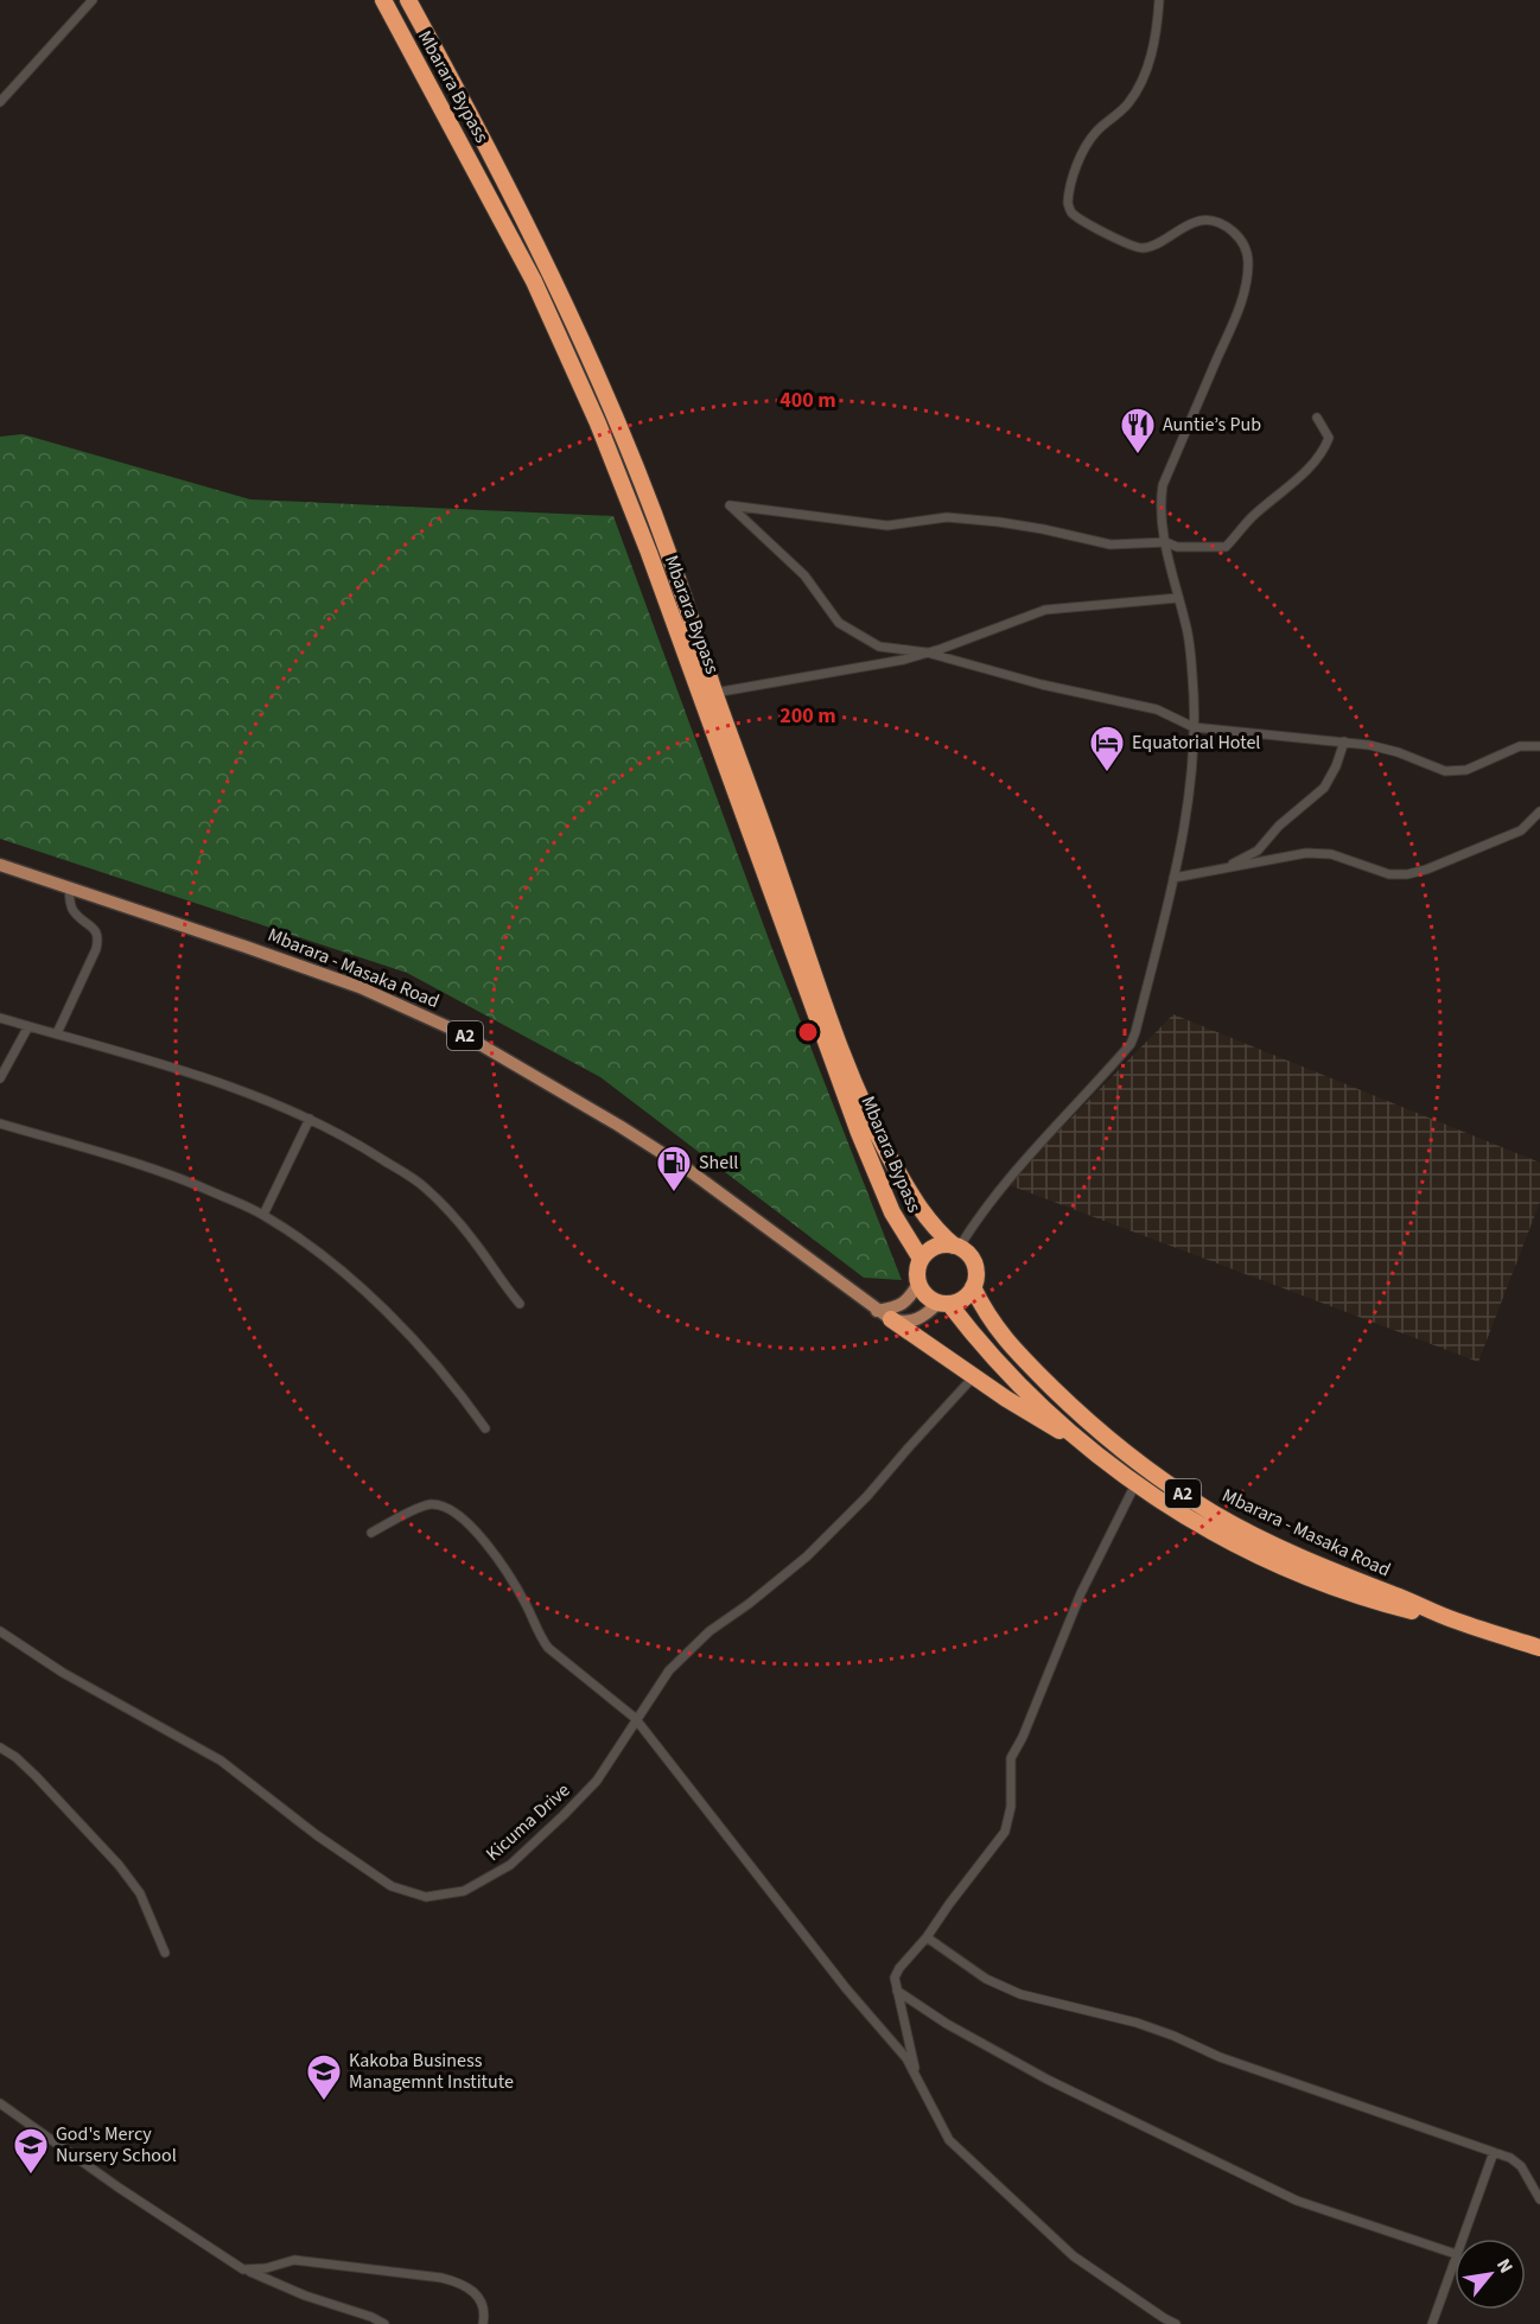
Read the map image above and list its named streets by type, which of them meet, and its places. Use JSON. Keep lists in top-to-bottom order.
{
  "streets": {
    "highway": ["Mbarara Bypass", "Mbarara - Masaka Road", "A2"],
    "street": ["Kicuma Drive"]
  },
  "crossings": [
    ["Mbarara Bypass", "Mbarara - Masaka Road"],
    ["Mbarara Bypass", "A2"],
    ["Mbarara - Masaka Road", "A2"],
    ["A2", "Kicuma Drive"]
  ],
  "places": {
    "restaurant": ["Auntie’s Pub"],
    "hotel": ["Equatorial Hotel"],
    "fuel station": ["Shell"],
    "school or university": ["Kakoba Business Managemnt Institute", "God's Mercy Nursery School"]
  },
  "north": "top right",
  "rings": ["400 m", "200 m"]
}
